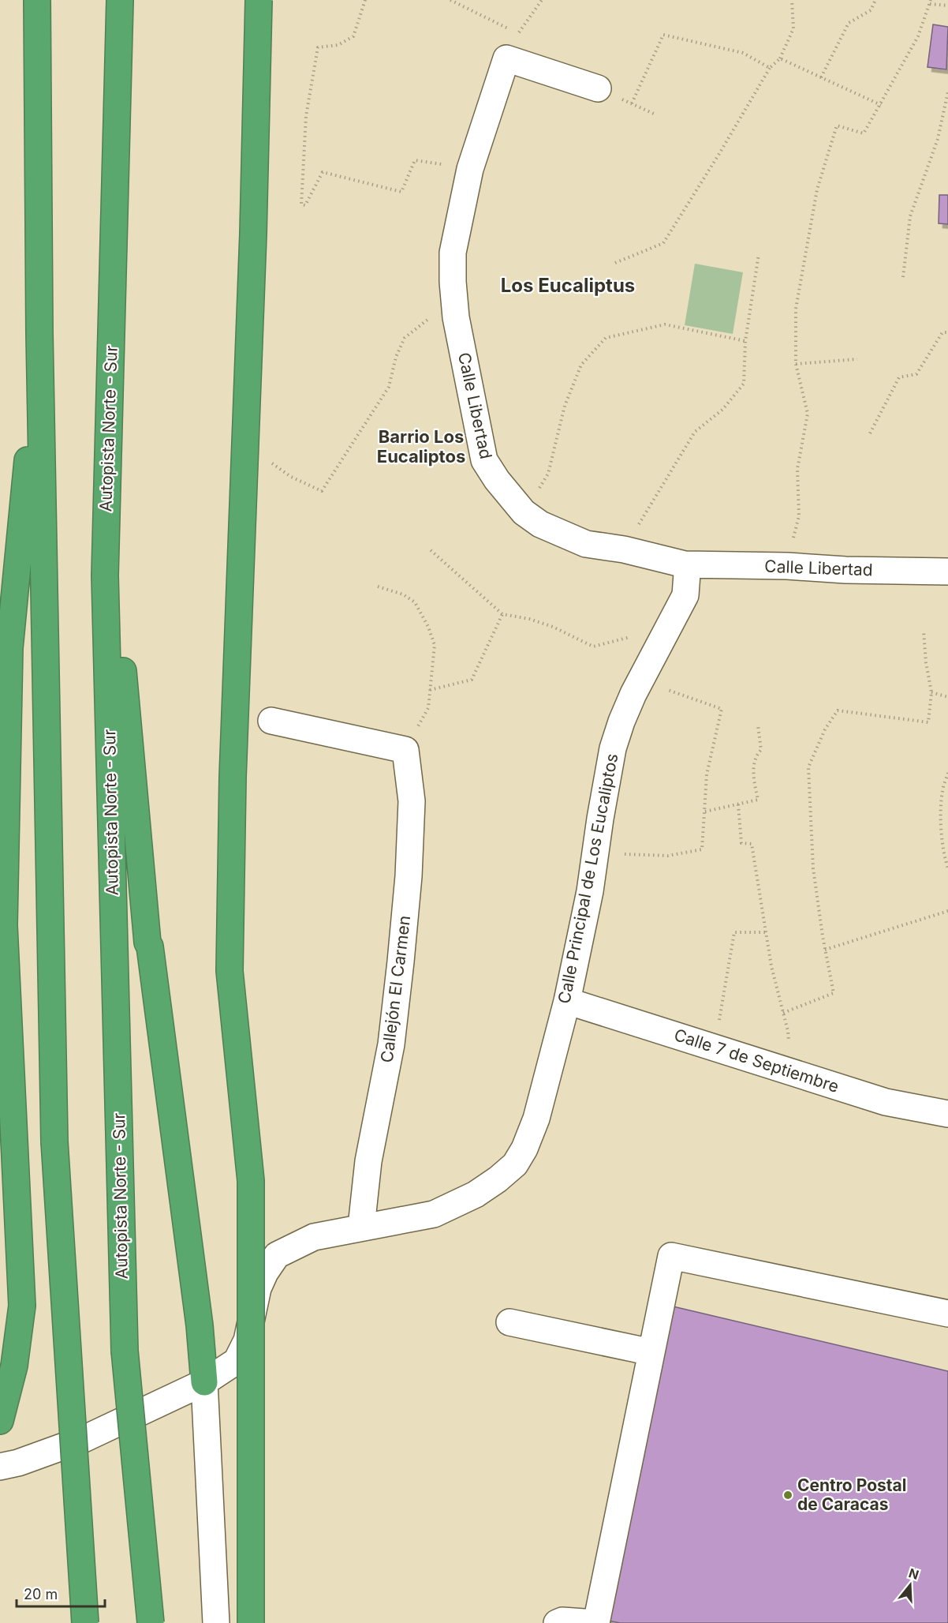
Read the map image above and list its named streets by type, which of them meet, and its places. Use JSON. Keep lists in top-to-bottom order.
{
  "streets": {
    "highway": ["Autopista Norte - Sur"],
    "street": [
      "Calle Libertad",
      "Calle Principal de Los Eucaliptos",
      "Callejón El Carmen",
      "Calle 7 de Septiembre"
    ]
  },
  "crossings": [
    ["Calle Libertad", "Calle Principal de Los Eucaliptos"],
    ["Calle Principal de Los Eucaliptos", "Callejón El Carmen"],
    ["Calle Principal de Los Eucaliptos", "Calle 7 de Septiembre"]
  ],
  "districts": ["Los Eucaliptus", "Barrio Los Eucaliptos"],
  "places": ["Centro Postal de Caracas"],
  "scale_bar": "20 m",
  "north": "top"
}
